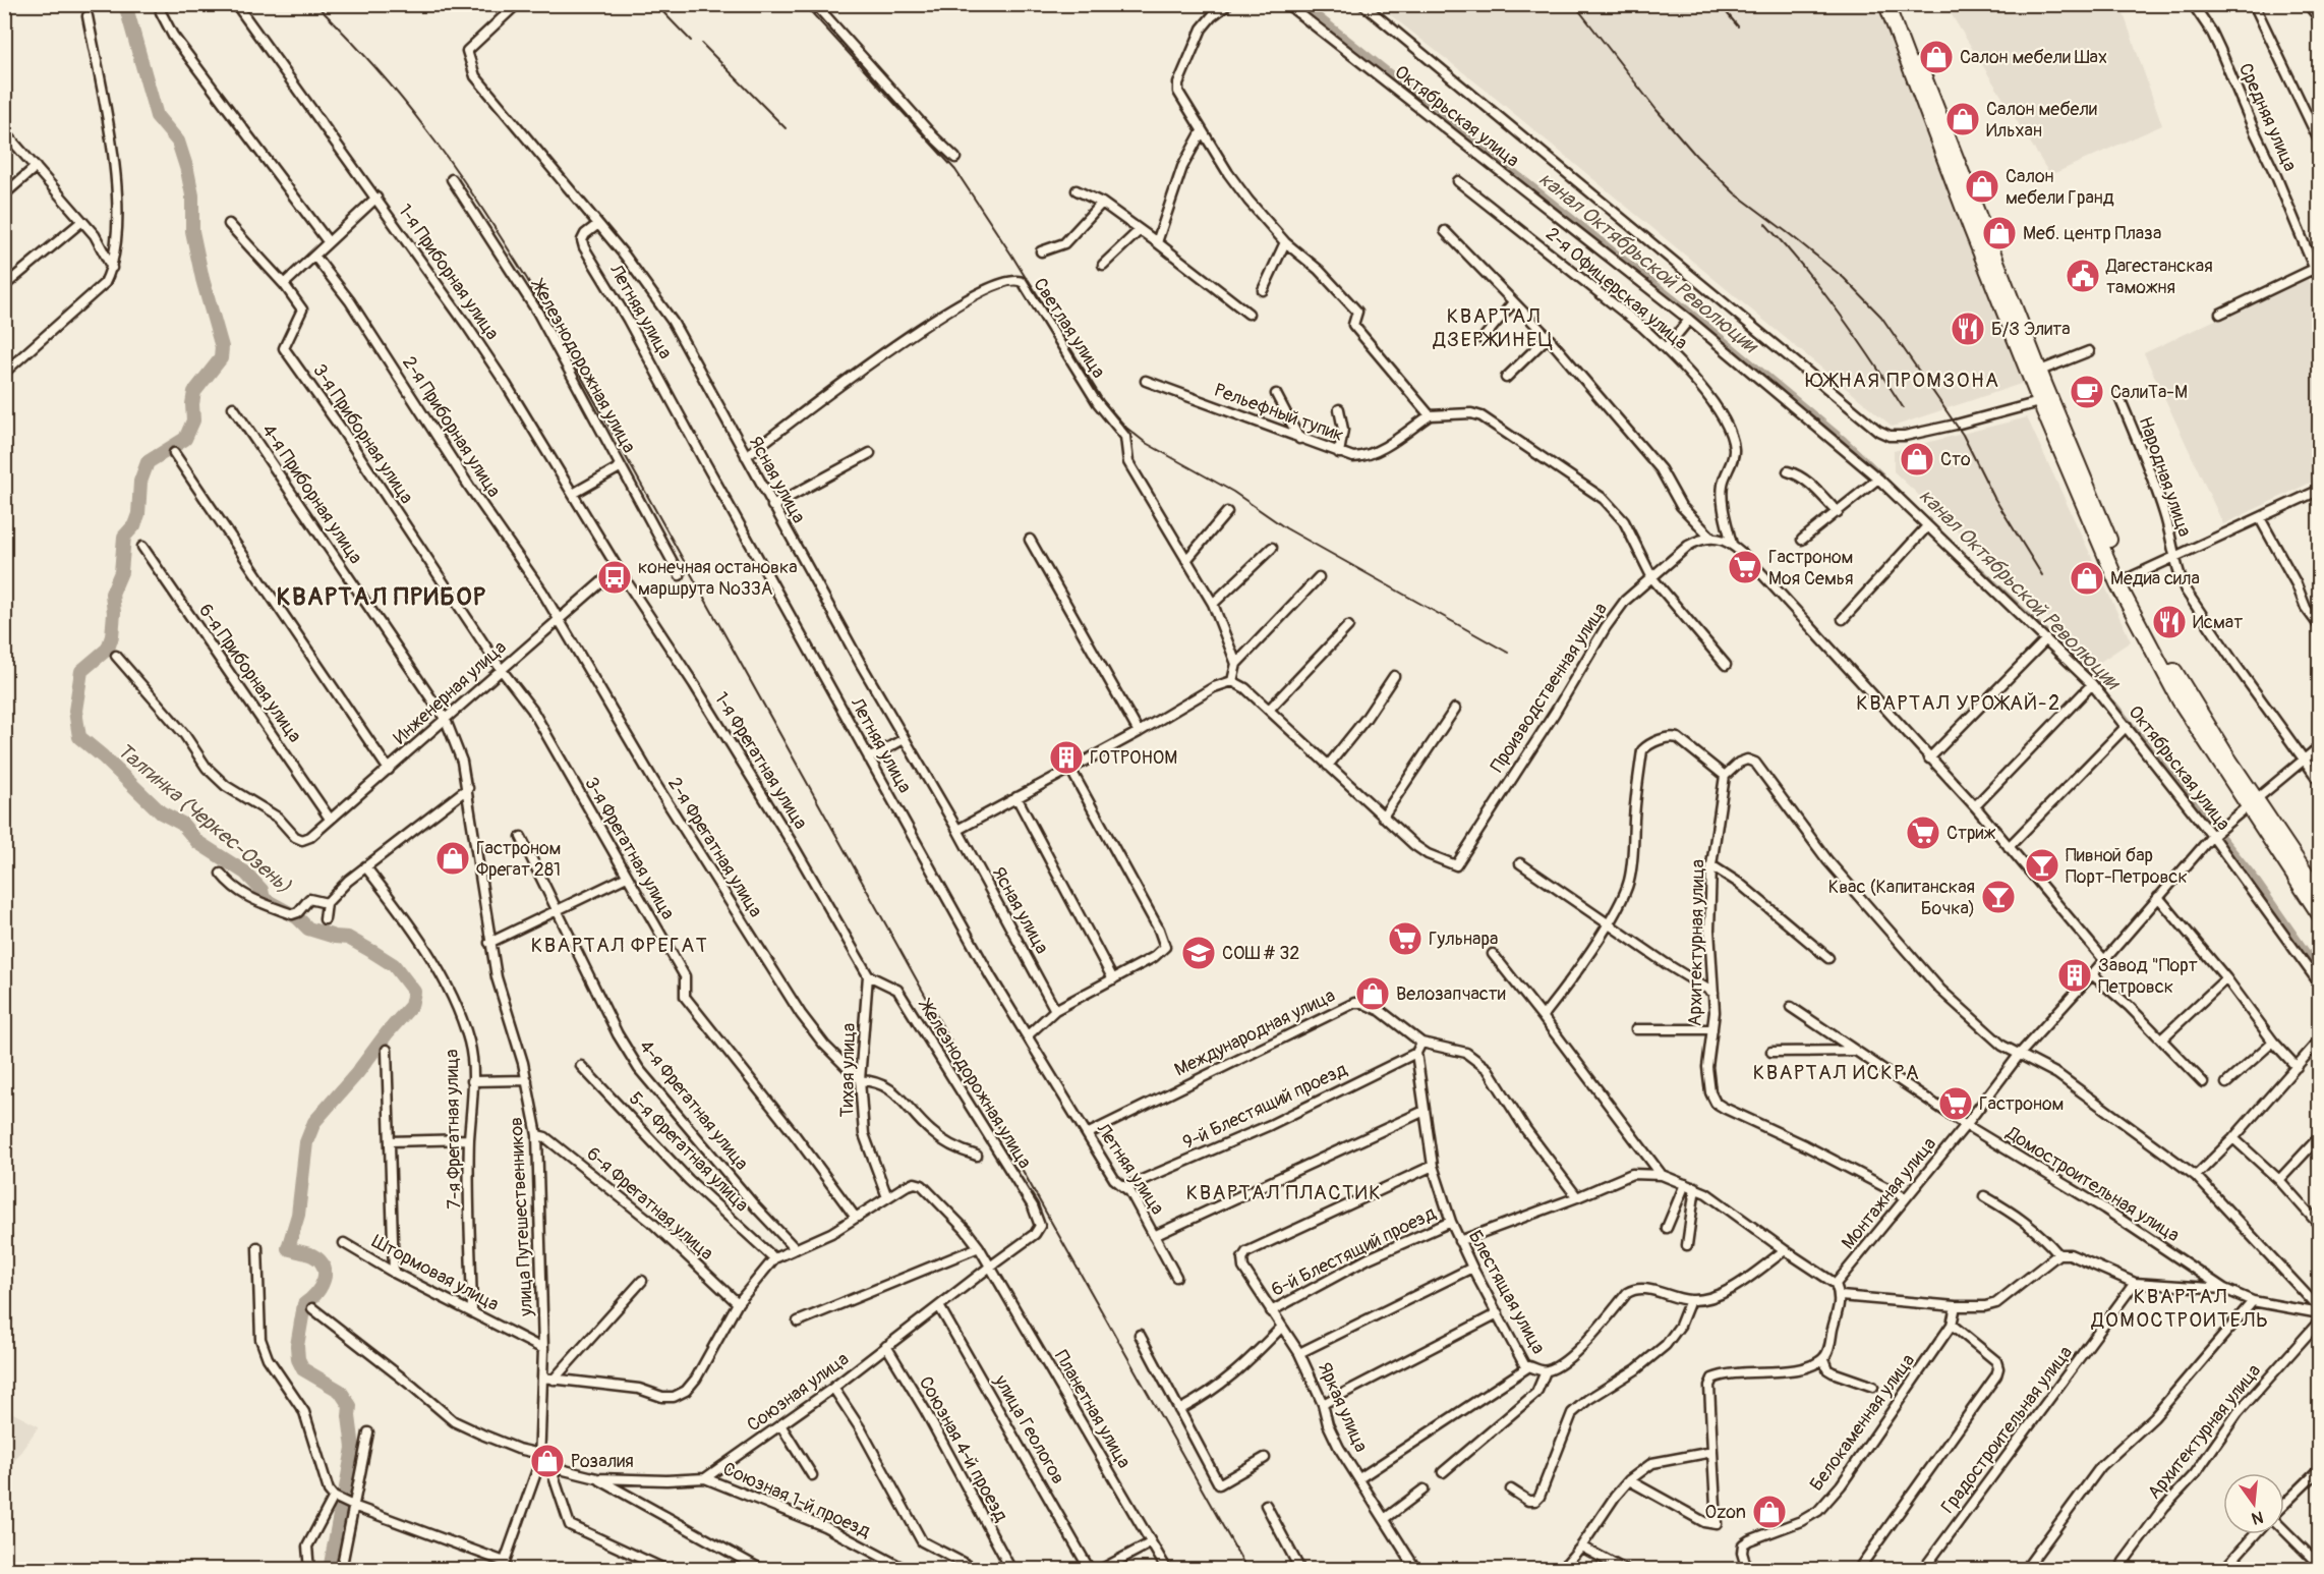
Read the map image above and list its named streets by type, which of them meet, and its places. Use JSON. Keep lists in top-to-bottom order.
{
  "streets": {
    "street": [
      "Октябрьская улица",
      "Средняя улица",
      "1-я Приборная улица",
      "2-я Офицерская улица",
      "Летняя улица",
      "Светлая улица",
      "Железнодорожная улица",
      "Рельефный тупик",
      "2-я Приборная улица",
      "3-я Приборная улица",
      "Народная улица",
      "Ясная улица",
      "4-я Приборная улица",
      "6-я Приборная улица",
      "Производственная улица",
      "Инженерная улица",
      "1-я Фрегатная улица",
      "2-я Фрегатная улица",
      "3-я Фрегатная улица",
      "Архитектурная улица",
      "Международная улица",
      "Тихая улица",
      "4-я Фрегатная улица",
      "9-й Блестящий проезд",
      "7-я Фрегатная улица",
      "5-я Фрегатная улица",
      "Домостроительная улица",
      "Монтажная улица",
      "6-я Фрегатная улица",
      "улица Путешественников",
      "6-й Блестящий проезд",
      "Штормовая улица",
      "Блестящая улица",
      "Союзная улица",
      "Яркая улица",
      "Планетная улица",
      "Белокаменная улица",
      "улица Геологов",
      "Градостроительная улица",
      "Союзная 4-й проезд",
      "Союзная 1-й проезд"
    ]
  },
  "crossings": [
    ["Октябрьская улица", "Монтажная улица"],
    ["1-я Приборная улица", "Инженерная улица"],
    ["1-я Приборная улица", "1-я Фрегатная улица"],
    ["Летняя улица", "Ясная улица"],
    ["Летняя улица", "Международная улица"],
    ["Летняя улица", "9-й Блестящий проезд"],
    ["Светлая улица", "Ясная улица"],
    ["Железнодорожная улица", "1-я Фрегатная улица"],
    ["Железнодорожная улица", "Тихая улица"],
    ["Железнодорожная улица", "Союзная улица"],
    ["2-я Приборная улица", "Инженерная улица"],
    ["2-я Приборная улица", "2-я Фрегатная улица"],
    ["3-я Приборная улица", "Инженерная улица"],
    ["3-я Приборная улица", "3-я Фрегатная улица"],
    ["Народная улица", "Монтажная улица"],
    ["4-я Приборная улица", "Инженерная улица"],
    ["4-я Приборная улица", "улица Путешественников"],
    ["6-я Приборная улица", "Инженерная улица"],
    ["Инженерная улица", "1-я Фрегатная улица"],
    ["Инженерная улица", "2-я Фрегатная улица"],
    ["Инженерная улица", "3-я Фрегатная улица"],
    ["Инженерная улица", "улица Путешественников"],
    ["1-я Фрегатная улица", "Тихая улица"],
    ["2-я Фрегатная улица", "Тихая улица"],
    ["Архитектурная улица", "Монтажная улица"],
    ["9-й Блестящий проезд", "Блестящая улица"],
    ["7-я Фрегатная улица", "Штормовая улица"],
    ["Домостроительная улица", "Монтажная улица"],
    ["6-я Фрегатная улица", "улица Путешественников"],
    ["улица Путешественников", "Штормовая улица"],
    ["6-й Блестящий проезд", "Блестящая улица"],
    ["6-й Блестящий проезд", "Яркая улица"],
    ["Блестящая улица", "Яркая улица"],
    ["Союзная улица", "Планетная улица"],
    ["Союзная улица", "улица Геологов"],
    ["Союзная улица", "Союзная 4-й проезд"],
    ["Союзная улица", "Союзная 1-й проезд"]
  ],
  "districts": [
    "КВАРТАЛ ДЗЕРЖИНЕЦ",
    "ЮЖНАЯ ПРОМЗОНА",
    "КВАРТАЛ ПРИБОР",
    "КВАРТАЛ УРОЖАЙ-2",
    "КВАРТАЛ ФРЕГАТ",
    "КВАРТАЛ ИСКРА",
    "КВАРТАЛ ПЛАСТИК",
    "КВАРТАЛ ДОМОСТРОИТЕЛЬ"
  ],
  "water": ["канал Октябрьской Революции", "Талгинка (Черкес-Озень)"],
  "places": {
    "shop": [
      "Салон мебели Шах",
      "Салон мебели Ильхан",
      "Салон мебели Гранд",
      "Меб. центр Плаза",
      "Сто",
      "Медиа сила",
      "Гастроном Фрегат 281",
      "Велозапчасти",
      "Розалия",
      "Ozon"
    ],
    "public building": ["Дагестанская таможня"],
    "restaurant": ["Б/З Элита", "Исмат"],
    "cafe": ["СалиТа-М"],
    "supermarket": [
      "Гастроном Моя Семья",
      "Стриж",
      "Гульнара",
      "Гастроном"
    ],
    "bus stop": ["конечная остановка маршрута №33А"],
    "building": ["ГОТРОНОМ", "Завод \"Порт Петровск"],
    "bar": ["Пивной бар Порт-Петровск", "Квас (Капитанская Бочка)"],
    "school or university": ["СОШ # 32"]
  },
  "north": "bottom"
}
